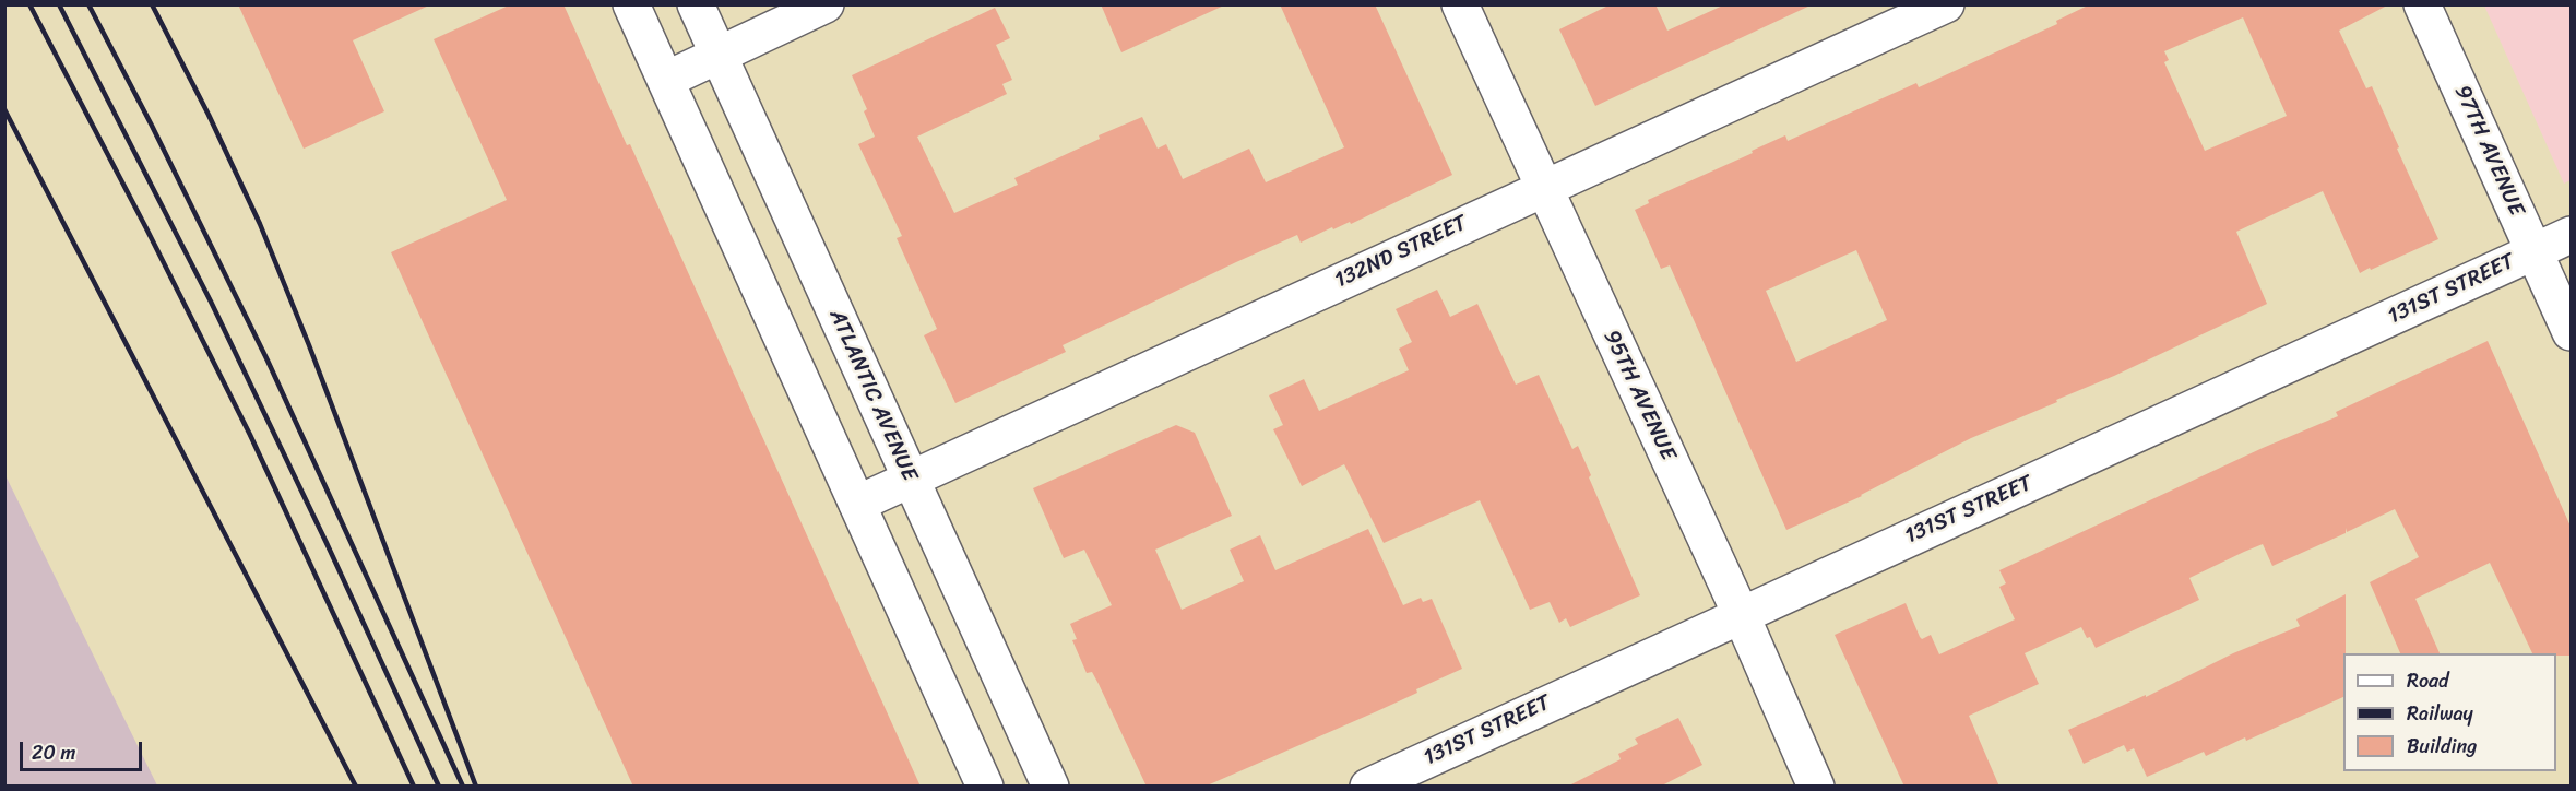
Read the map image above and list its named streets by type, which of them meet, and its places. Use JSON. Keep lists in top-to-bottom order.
{
  "streets": {
    "street": [
      "97TH AVENUE",
      "132ND STREET",
      "131ST STREET",
      "ATLANTIC AVENUE",
      "95TH AVENUE"
    ]
  },
  "crossings": [
    ["97TH AVENUE", "131ST STREET"],
    ["132ND STREET", "ATLANTIC AVENUE"],
    ["132ND STREET", "95TH AVENUE"],
    ["131ST STREET", "95TH AVENUE"]
  ],
  "legend": ["Road", "Railway", "Building"],
  "scale_bar": "20 m"
}
